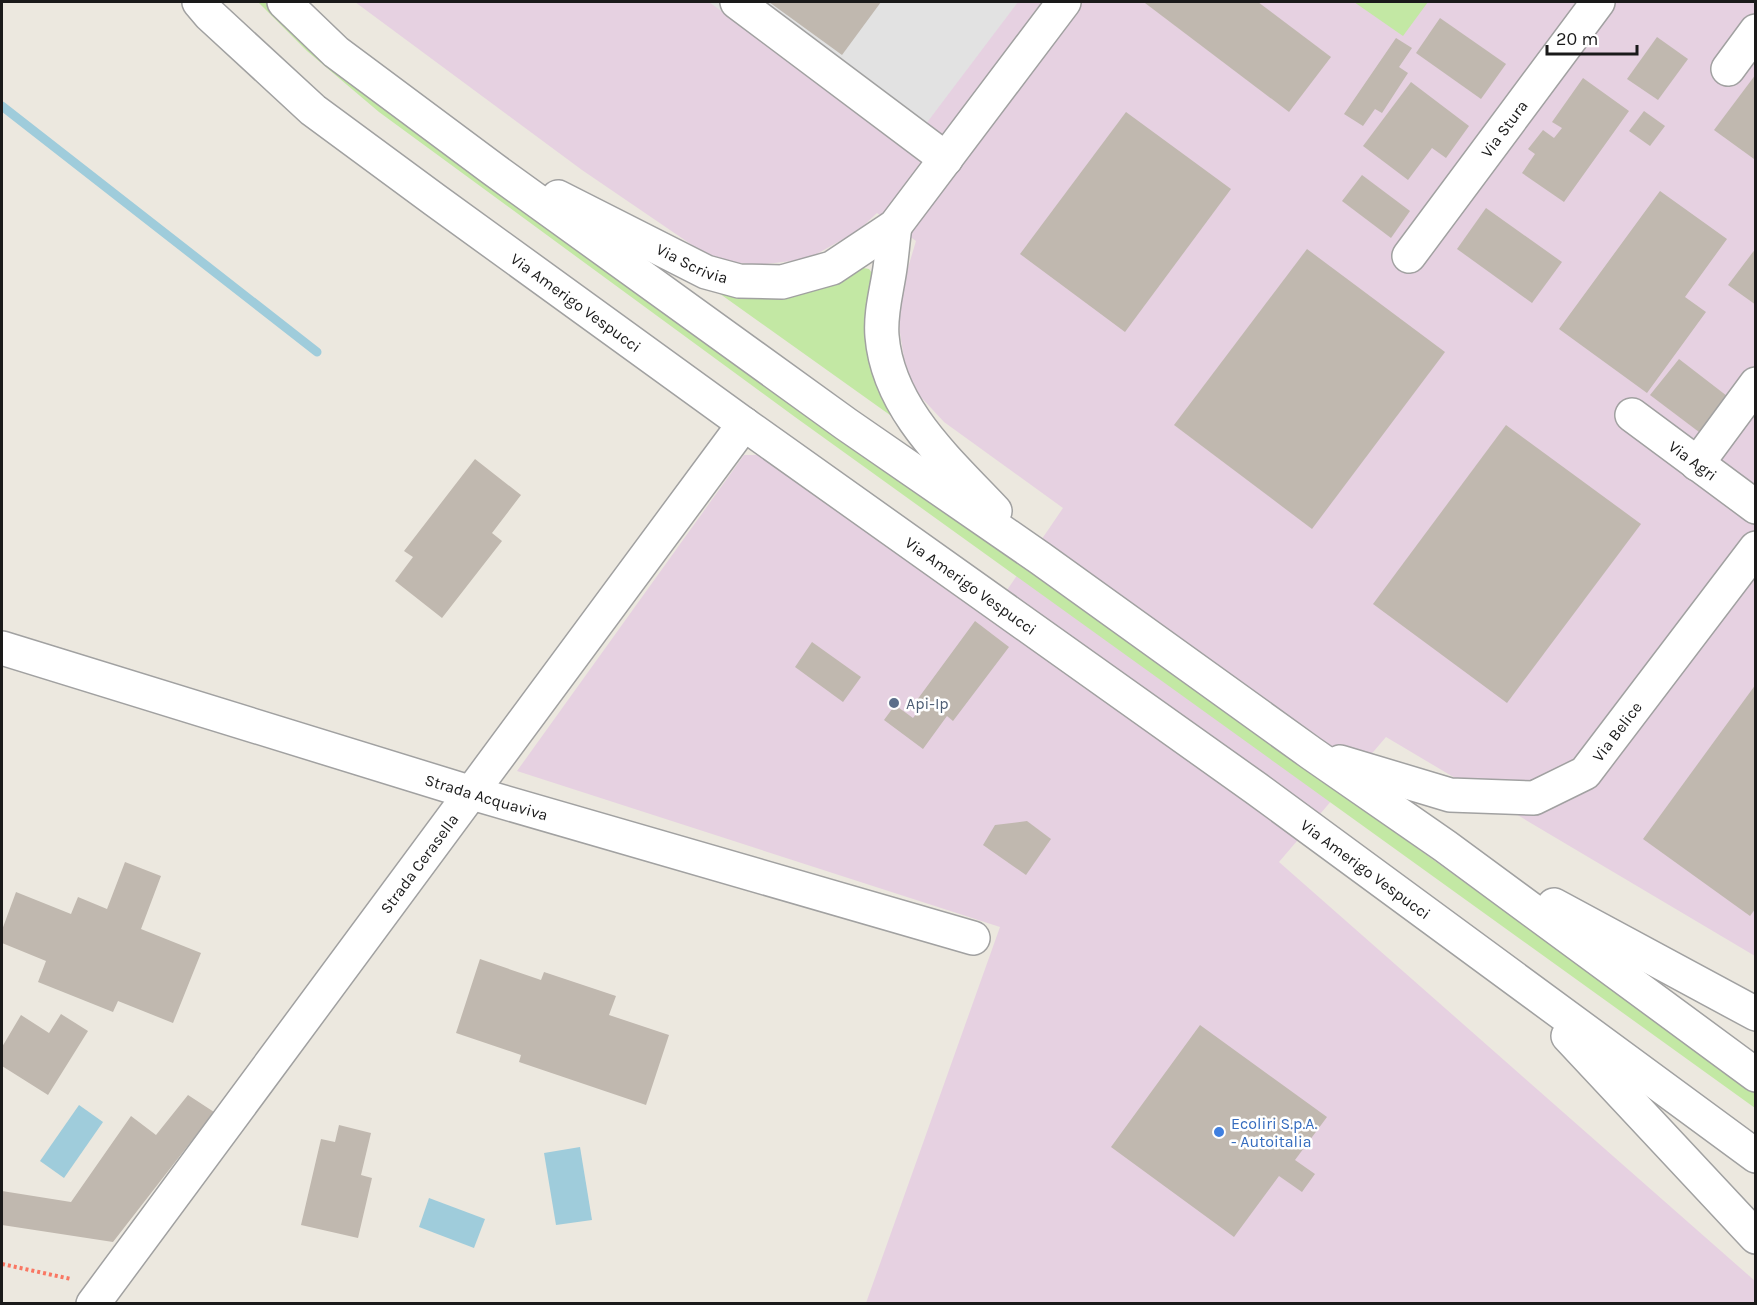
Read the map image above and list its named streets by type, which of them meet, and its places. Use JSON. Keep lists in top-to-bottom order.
{
  "streets": {
    "street": [
      "Via Stura",
      "Via Scrivia",
      "Via Amerigo Vespucci",
      "Via Agri",
      "Via Belice",
      "Strada Acquaviva",
      "Strada Cerasella"
    ]
  },
  "crossings": [
    ["Via Amerigo Vespucci", "Strada Cerasella"],
    ["Strada Acquaviva", "Strada Cerasella"]
  ],
  "places": ["Api-Ip", "Ecoliri S.p.A. - Autoitalia"],
  "scale_bar": "20 m"
}
